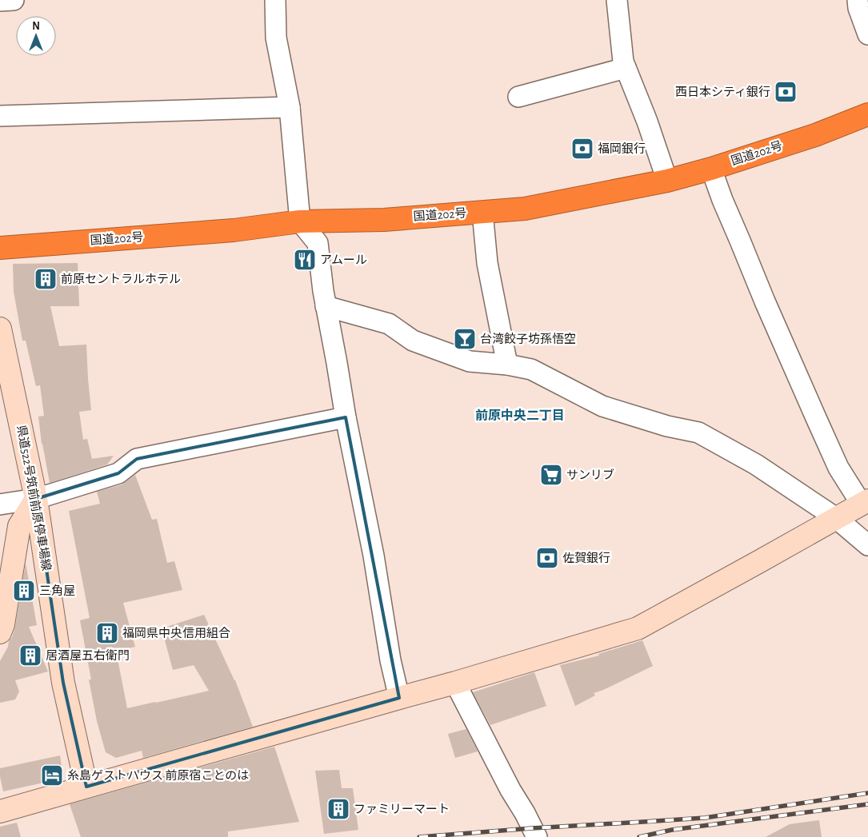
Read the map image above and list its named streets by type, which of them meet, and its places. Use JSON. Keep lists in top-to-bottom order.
{
  "streets": {
    "highway": ["国道202号"],
    "street": ["県道522号筑前前原停車場線"]
  },
  "districts": ["前原中央二丁目"],
  "places": {
    "bank": ["西日本シティ銀行", "福岡銀行", "佐賀銀行"],
    "restaurant": ["アムール"],
    "building": [
      "前原セントラルホテル",
      "三角屋",
      "福岡県中央信用組合",
      "居酒屋五右衛門",
      "ファミリーマート"
    ],
    "bar": ["台湾餃子坊孫悟空"],
    "supermarket": ["サンリブ"],
    "hotel": ["糸島ゲストハウス 前原宿ことのは"]
  },
  "north": "top"
}
